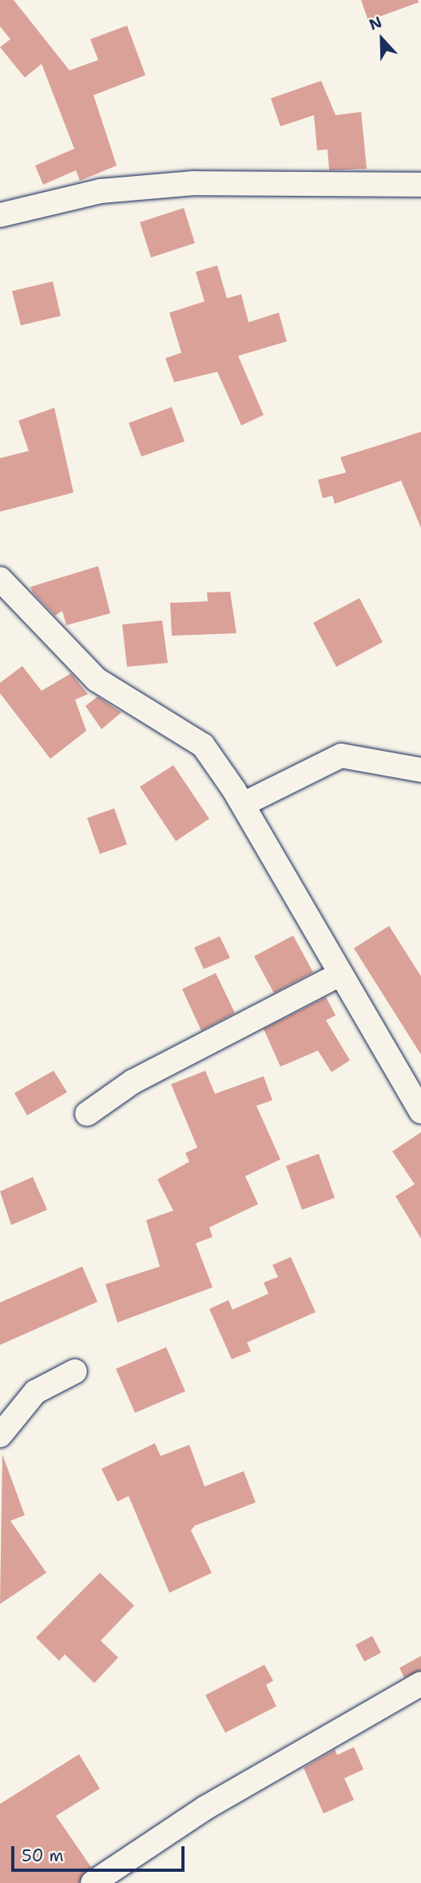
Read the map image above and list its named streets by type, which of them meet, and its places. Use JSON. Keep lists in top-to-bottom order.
{
  "scale_bar": "50 m",
  "north": "top"
}
